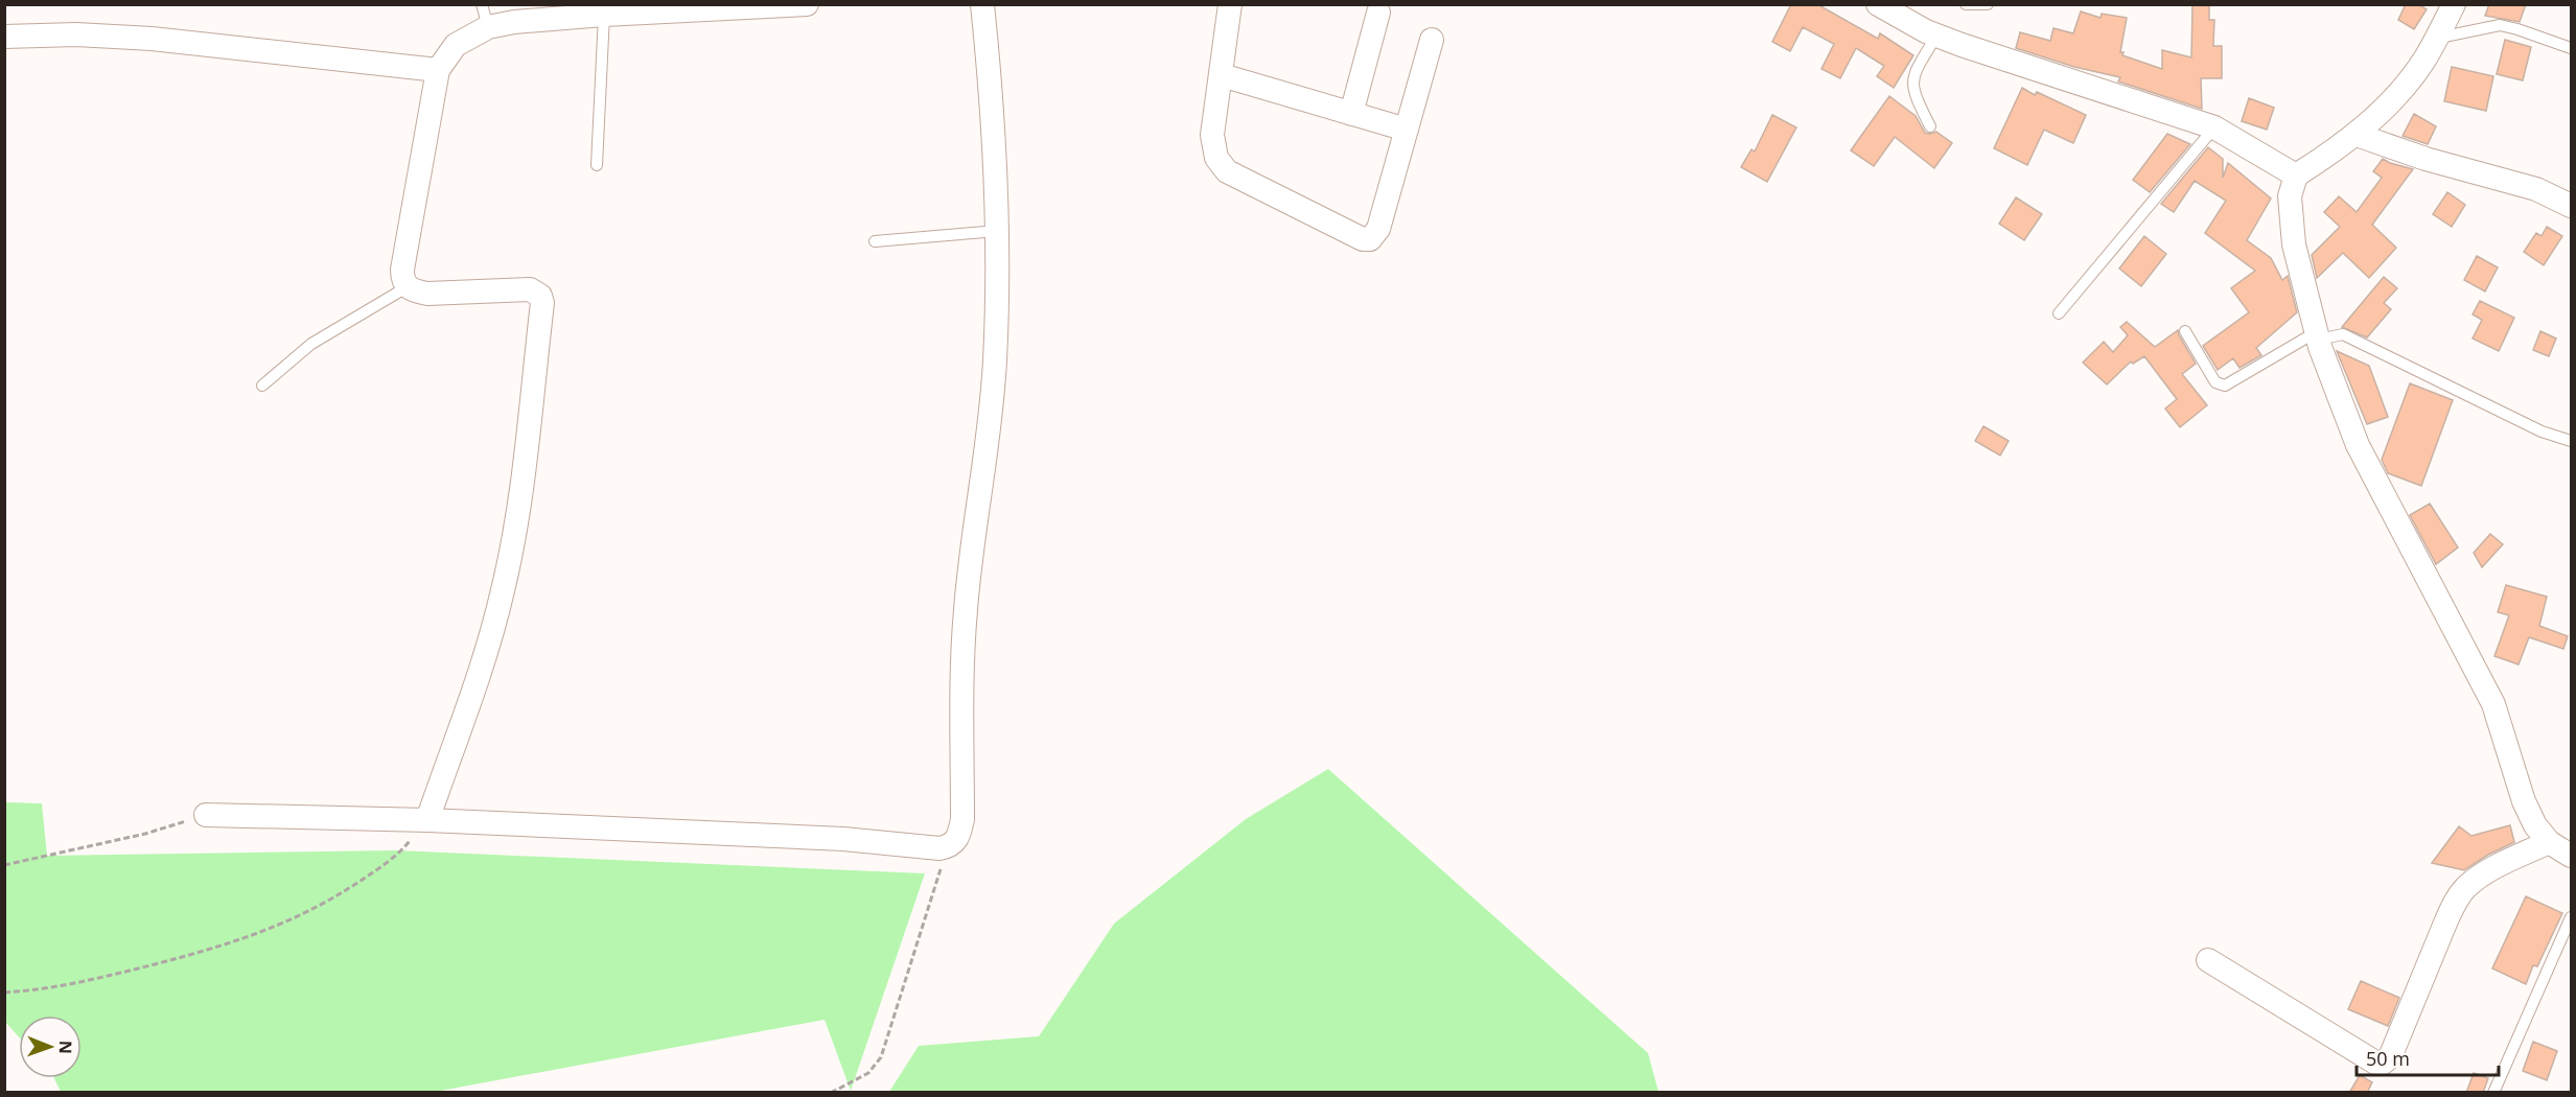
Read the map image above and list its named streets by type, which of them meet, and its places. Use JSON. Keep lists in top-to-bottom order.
{
  "scale_bar": "50 m",
  "north": "right"
}
